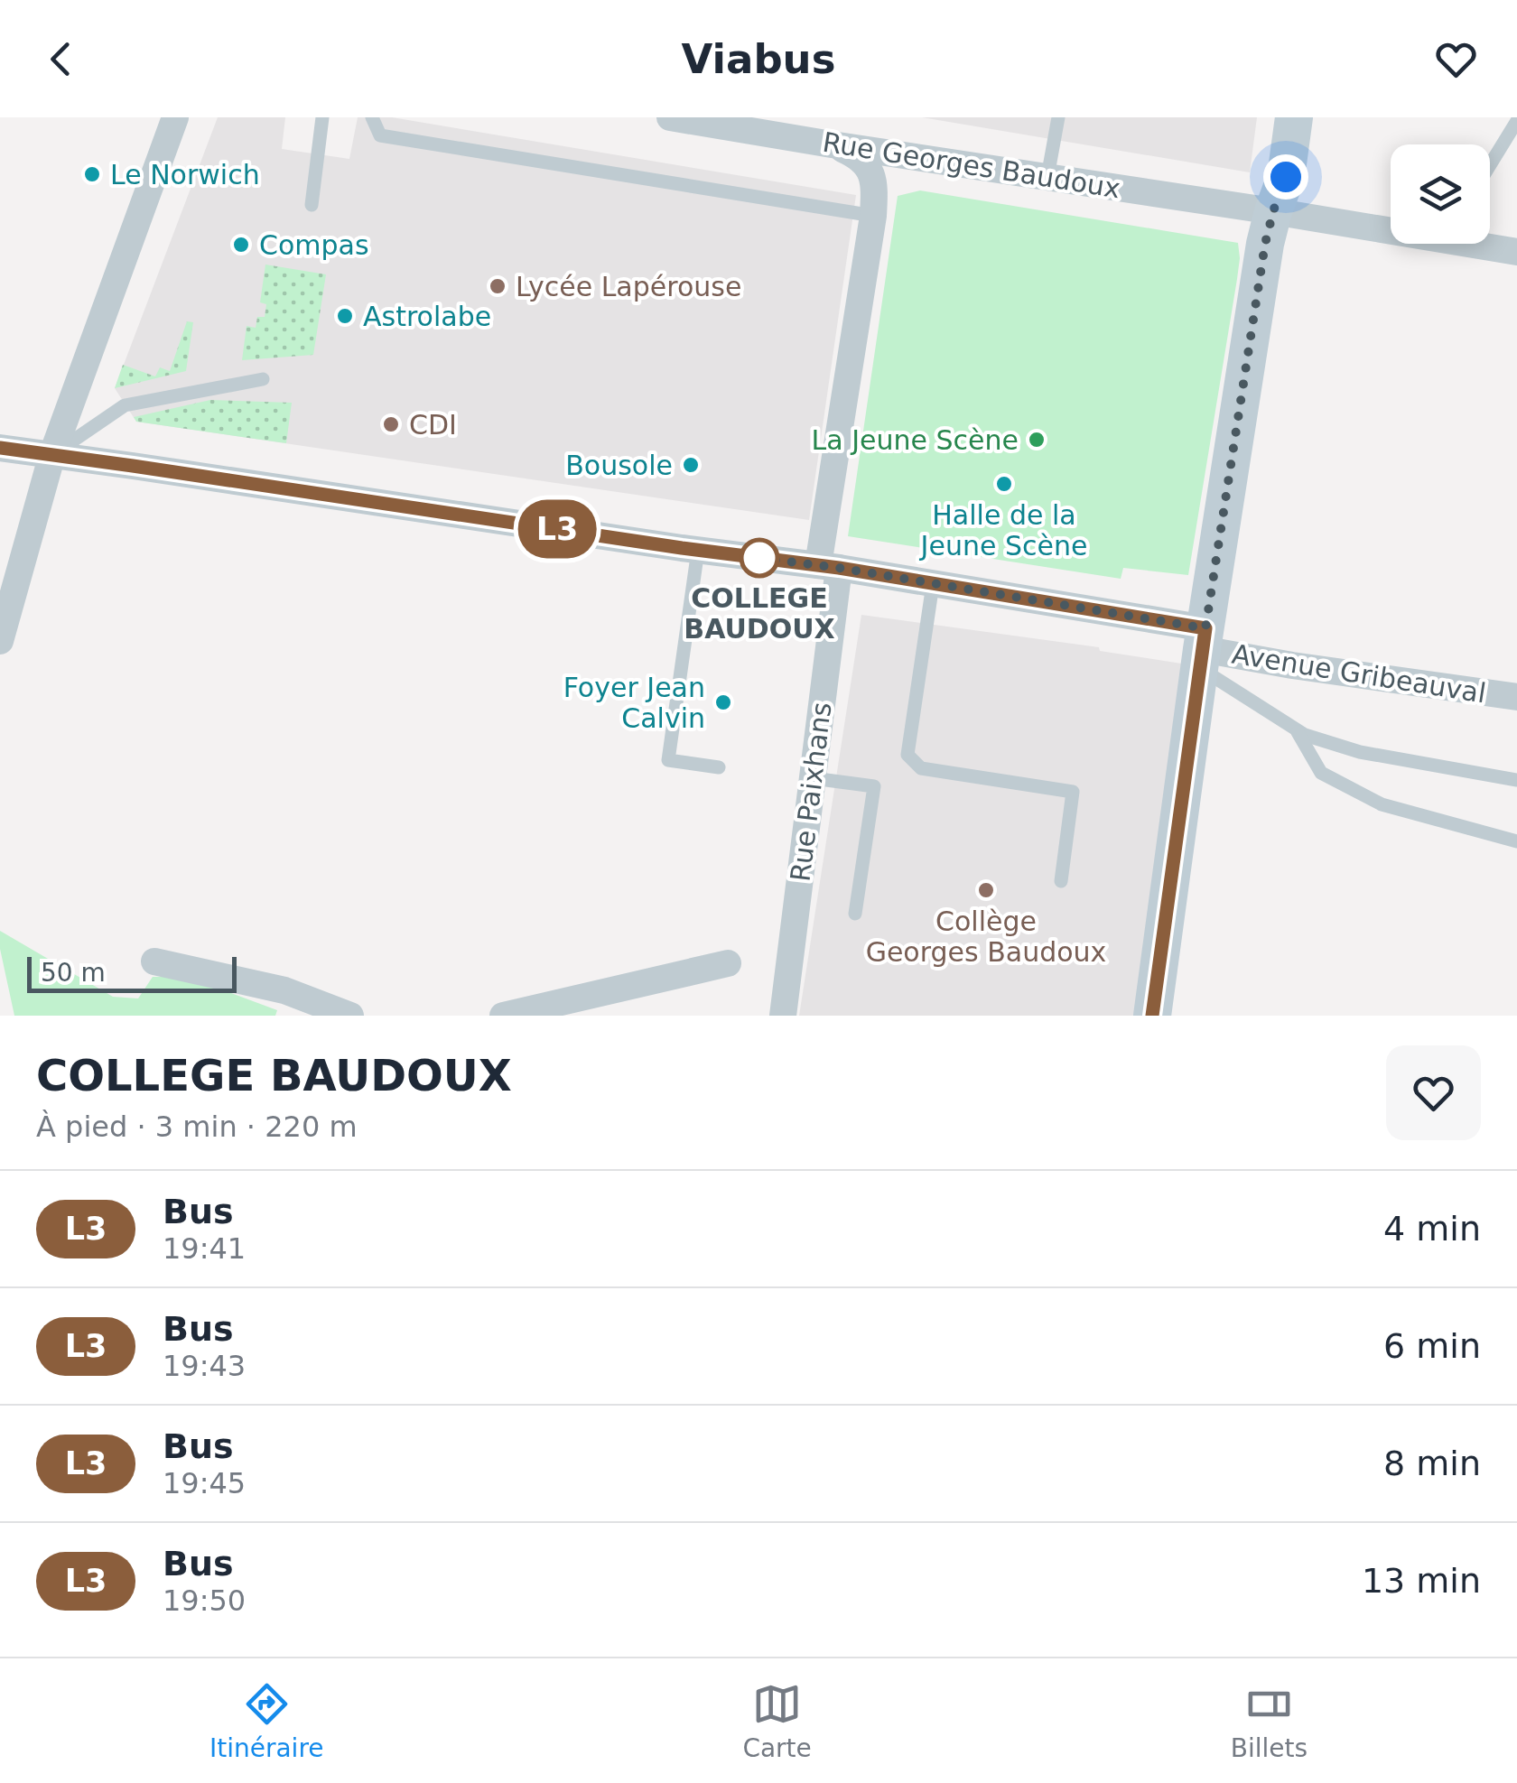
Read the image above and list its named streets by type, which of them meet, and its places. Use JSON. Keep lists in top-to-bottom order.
{
  "streets": {
    "street": ["Rue Georges Baudoux", "Avenue Gribeauval", "Rue Paixhans"]
  },
  "crossings": [
    ["Rue Georges Baudoux", "Rue Paixhans"],
    ["Avenue Gribeauval", "Rue Paixhans"]
  ],
  "places": [
    "Le Norwich",
    "Compas",
    "Lycée Lapérouse",
    "Astrolabe",
    "CDI",
    "La Jeune Scène",
    "Bousole",
    "Halle de la Jeune Scène",
    "COLLEGE BAUDOUX",
    "Foyer Jean Calvin",
    "Collège Georges Baudoux"
  ],
  "lines": ["bus line L3"],
  "scale_bar": "50 m",
  "page": {
    "header": "Viabus",
    "on_map": "L3",
    "scale": "50 m",
    "heading": ["COLLEGE BAUDOUX", "À pied · 3 min · 220 m"],
    "list": [
      {
        "mark": "L3",
        "name": "Bus",
        "note": "19:41",
        "value": "4 min"
      },
      {
        "mark": "L3",
        "name": "Bus",
        "note": "19:43",
        "value": "6 min"
      },
      {
        "mark": "L3",
        "name": "Bus",
        "note": "19:45",
        "value": "8 min"
      },
      {
        "mark": "L3",
        "name": "Bus",
        "note": "19:50",
        "value": "13 min"
      }
    ],
    "tabs": ["Itinéraire", "Carte", "Billets"]
  }
}
